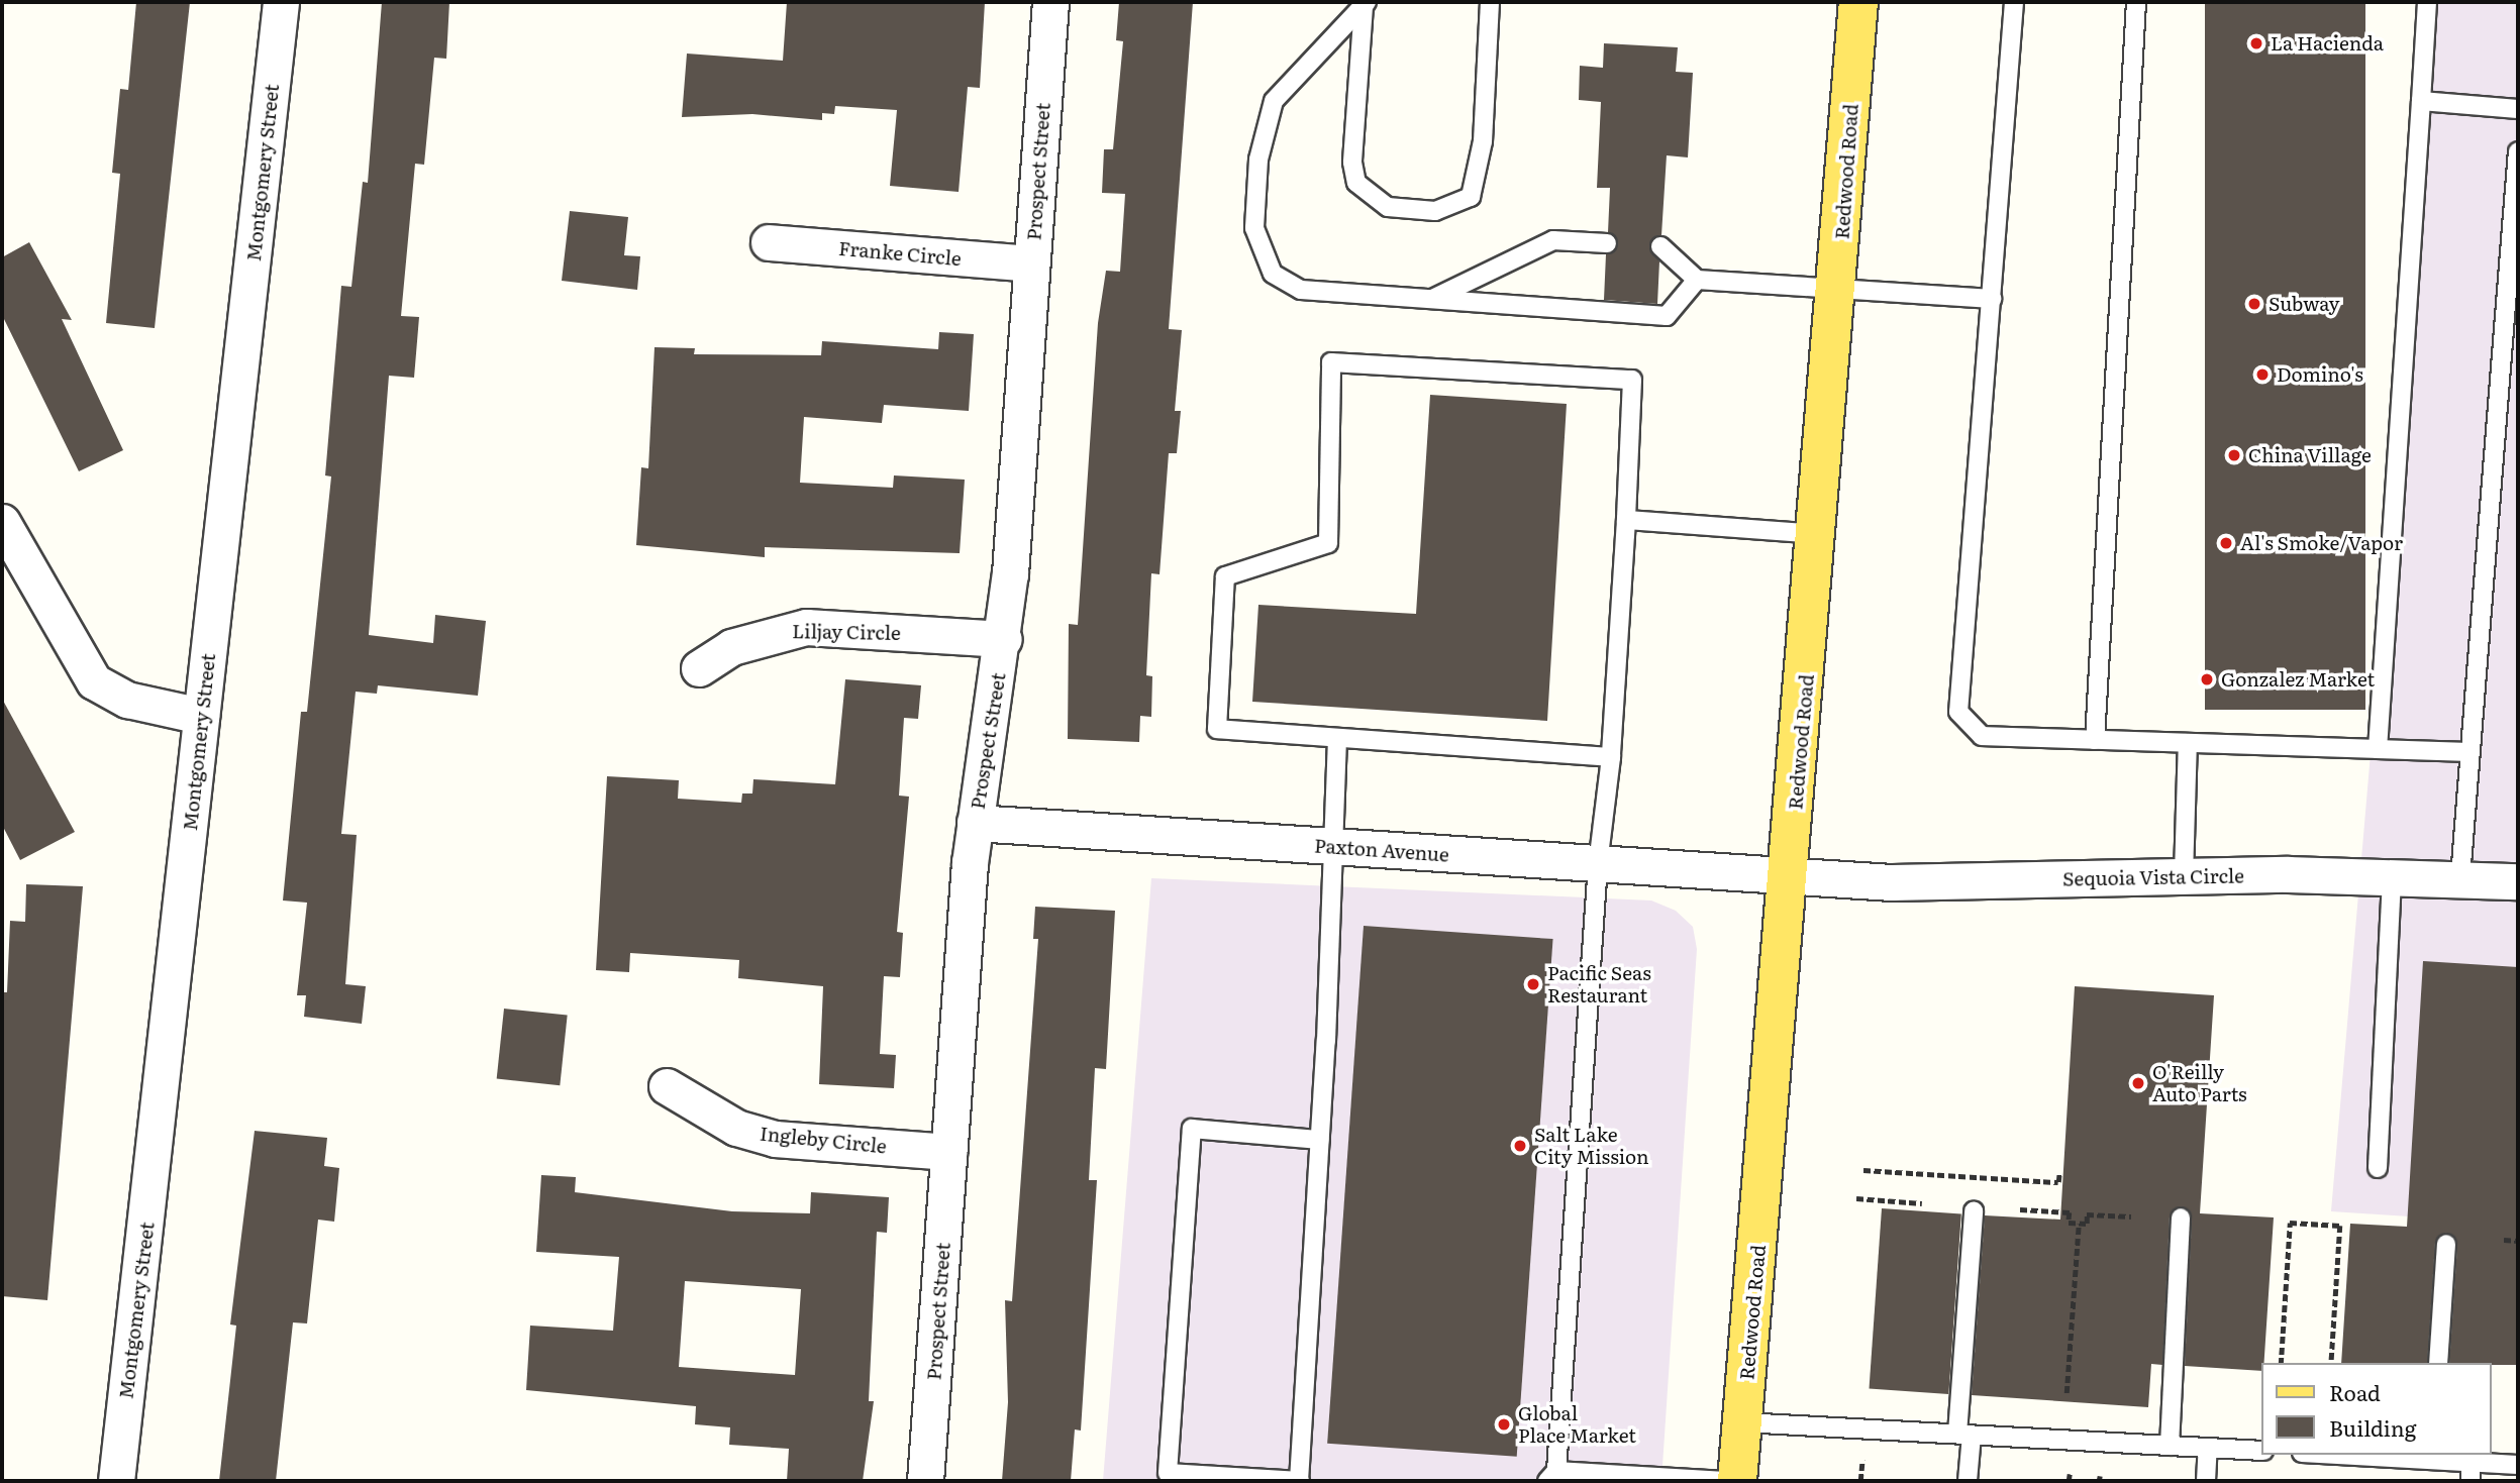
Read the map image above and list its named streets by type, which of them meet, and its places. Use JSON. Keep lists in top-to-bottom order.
{
  "streets": {
    "main road": ["Redwood Road"],
    "street": [
      "Prospect Street",
      "Montgomery Street",
      "Franke Circle",
      "Liljay Circle",
      "Paxton Avenue",
      "Sequoia Vista Circle",
      "Ingleby Circle"
    ]
  },
  "crossings": [
    ["Prospect Street", "Franke Circle"],
    ["Prospect Street", "Liljay Circle"],
    ["Prospect Street", "Paxton Avenue"],
    ["Prospect Street", "Ingleby Circle"],
    ["Redwood Road", "Paxton Avenue"],
    ["Redwood Road", "Sequoia Vista Circle"],
    ["Paxton Avenue", "Sequoia Vista Circle"]
  ],
  "places": [
    "La Hacienda",
    "Subway",
    "Domino's",
    "China Village",
    "Al's Smoke/Vapor",
    "Gonzalez Market",
    "Pacific Seas Restaurant",
    "O'Reilly Auto Parts",
    "Salt Lake City Mission",
    "Global Place Market"
  ],
  "legend": ["Road", "Building"]
}
